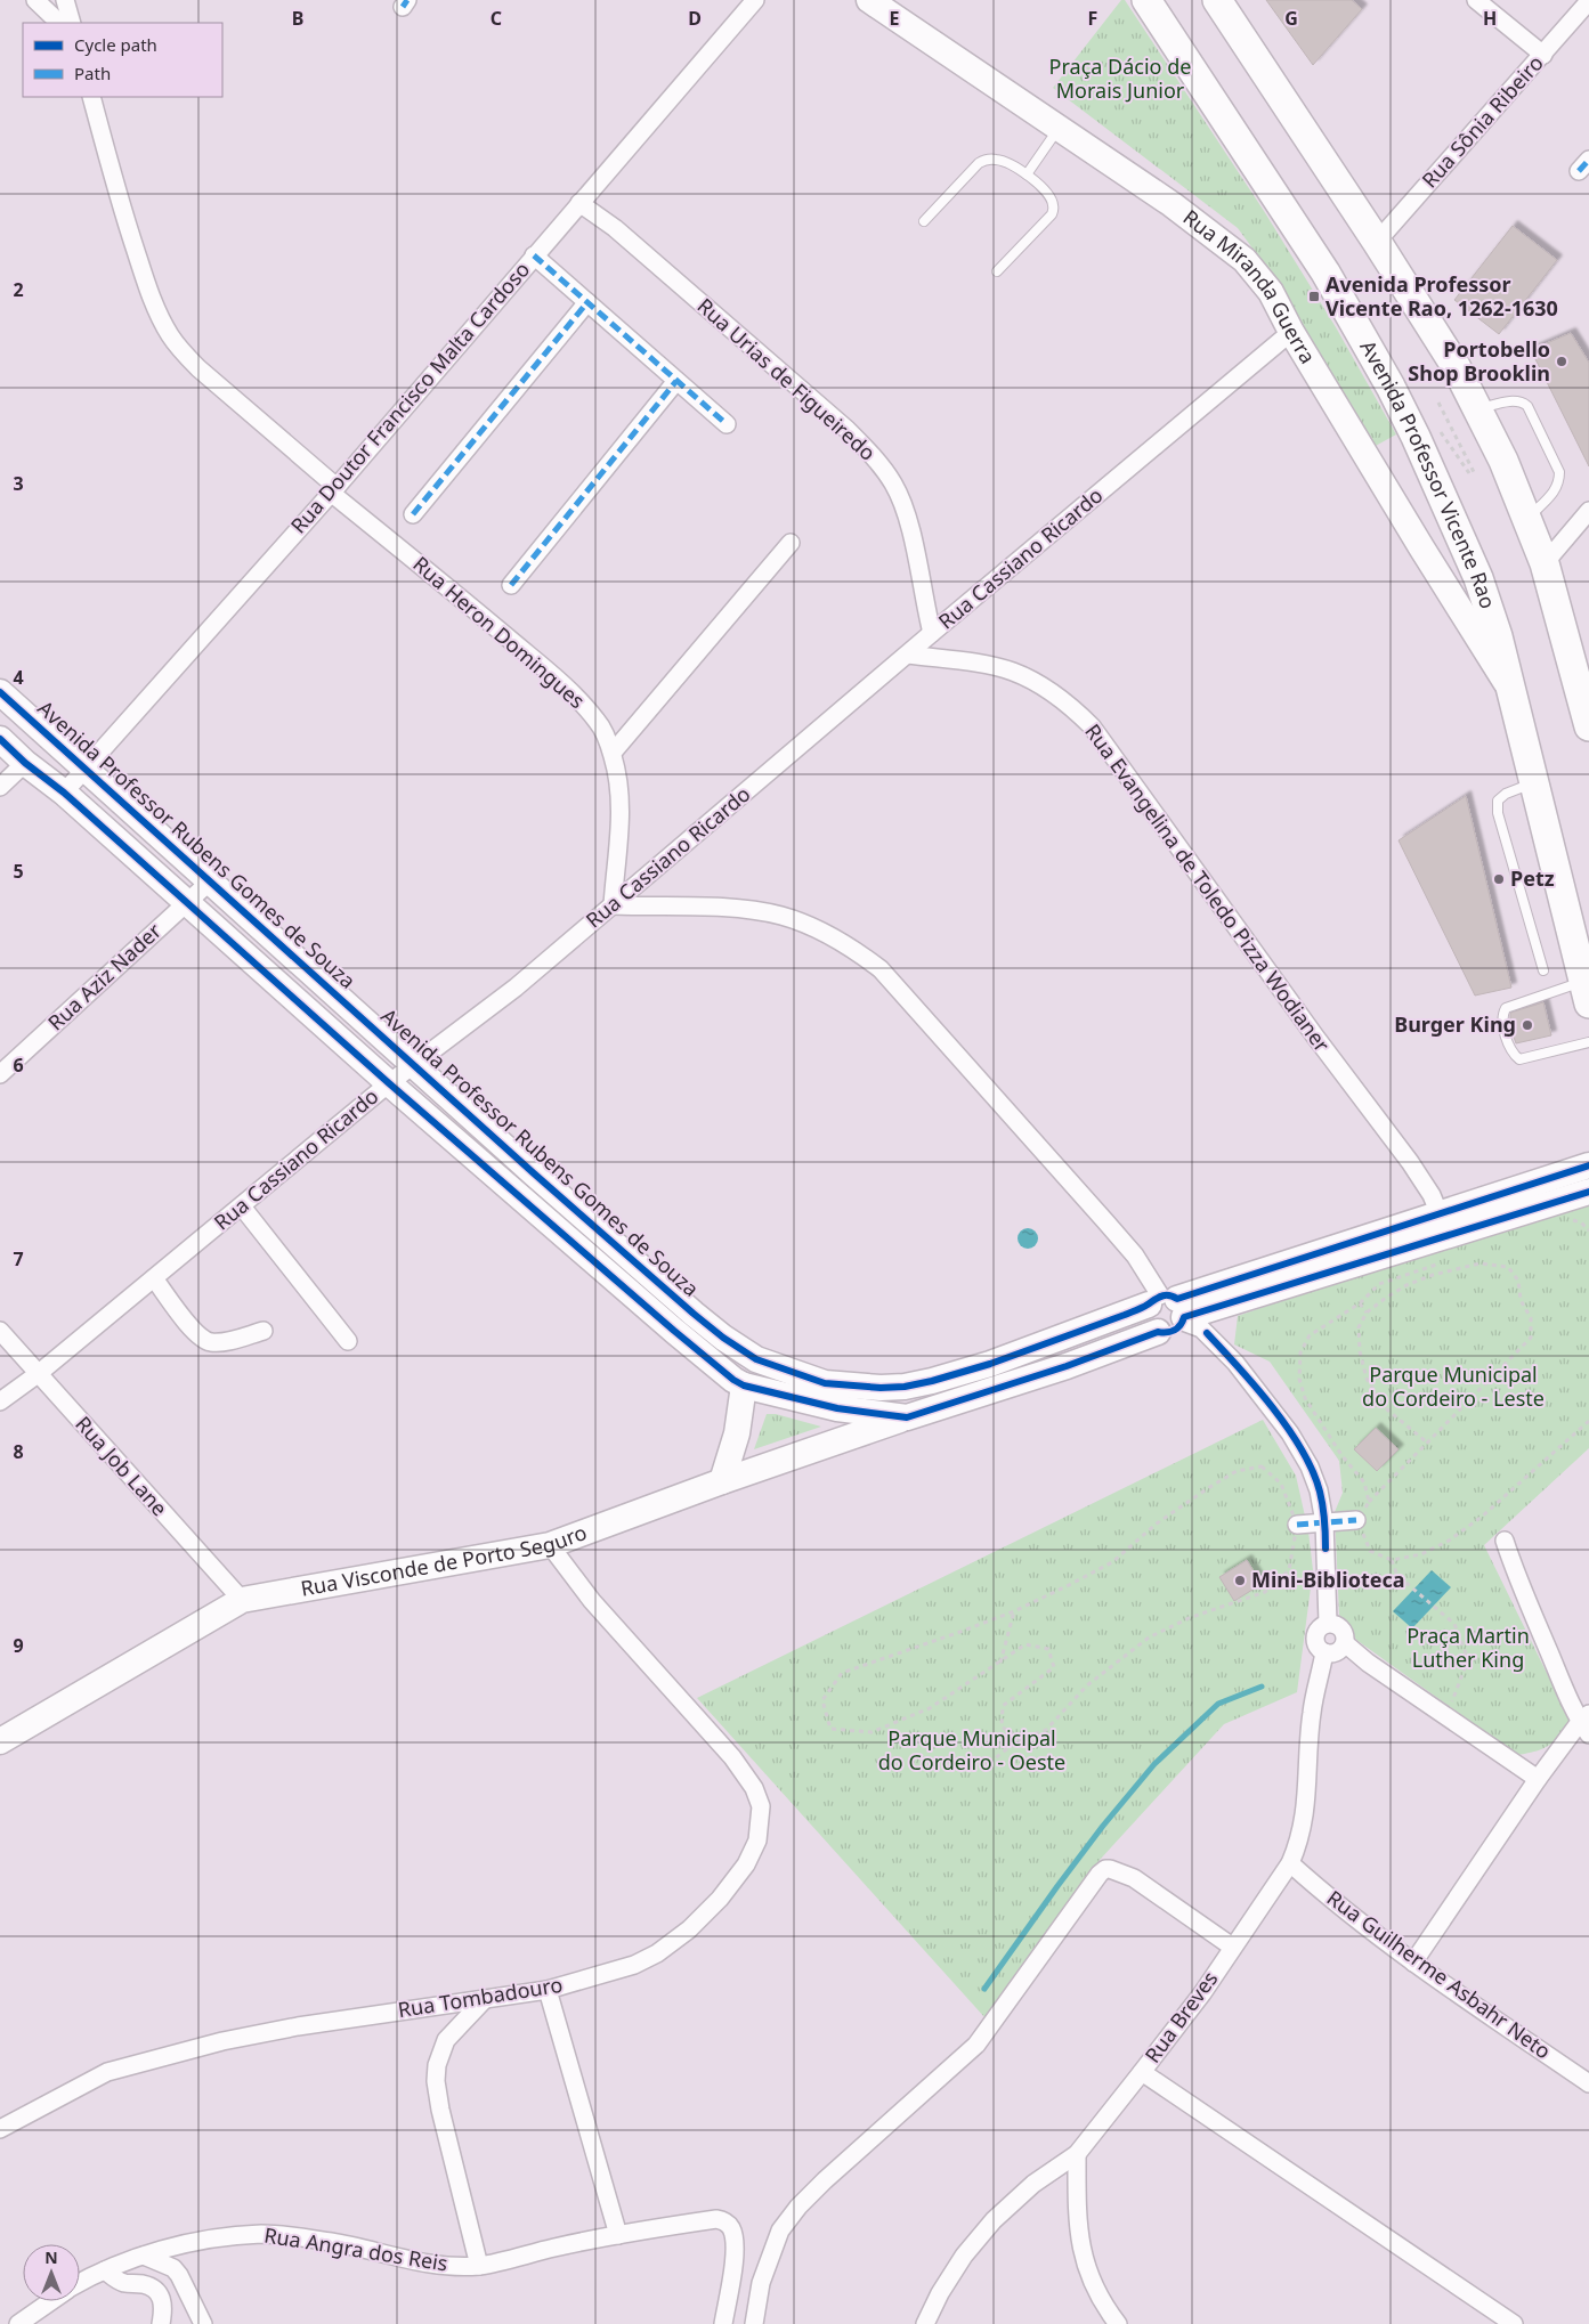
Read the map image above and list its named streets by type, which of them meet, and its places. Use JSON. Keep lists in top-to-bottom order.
{
  "streets": {
    "main road": ["Avenida Professor Vicente Rao"],
    "street": [
      "Rua Sônia Ribeiro",
      "Rua Miranda Guerra",
      "Rua Urias de Figueiredo",
      "Rua Doutor Francisco Malta Cardoso",
      "Rua Cassiano Ricardo",
      "Rua Heron Domingues",
      "Avenida Professor Rubens Gomes de Souza",
      "Rua Evangelina de Toledo Pizza Wodianer",
      "Rua Aziz Nader",
      "Rua Job Lane",
      "Rua Visconde de Porto Seguro",
      "Rua Guilherme Asbahr Neto",
      "Rua Tombadouro",
      "Rua Breves",
      "Rua Angra dos Reis"
    ]
  },
  "crossings": [
    ["Rua Miranda Guerra", "Avenida Professor Vicente Rao"],
    ["Rua Miranda Guerra", "Rua Cassiano Ricardo"],
    ["Rua Urias de Figueiredo", "Rua Doutor Francisco Malta Cardoso"],
    ["Rua Urias de Figueiredo", "Rua Cassiano Ricardo"],
    ["Rua Doutor Francisco Malta Cardoso", "Rua Heron Domingues"],
    ["Rua Doutor Francisco Malta Cardoso", "Avenida Professor Rubens Gomes de Souza"],
    ["Rua Cassiano Ricardo", "Rua Heron Domingues"],
    ["Rua Cassiano Ricardo", "Avenida Professor Rubens Gomes de Souza"],
    ["Rua Cassiano Ricardo", "Rua Evangelina de Toledo Pizza Wodianer"],
    ["Rua Cassiano Ricardo", "Rua Job Lane"],
    ["Avenida Professor Rubens Gomes de Souza", "Rua Evangelina de Toledo Pizza Wodianer"],
    ["Avenida Professor Rubens Gomes de Souza", "Rua Aziz Nader"],
    ["Rua Job Lane", "Rua Visconde de Porto Seguro"],
    ["Rua Visconde de Porto Seguro", "Rua Tombadouro"],
    ["Rua Guilherme Asbahr Neto", "Rua Breves"]
  ],
  "parks": [
    "Praça Dácio de Morais Junior",
    "Parque Municipal do Cordeiro - Leste",
    "Praça Martin Luther King",
    "Parque Municipal do Cordeiro - Oeste"
  ],
  "places": {
    "transit": ["Avenida Professor Vicente Rao, 1262-1630"],
    "other": [
      "Portobello Shop Brooklin",
      "Petz",
      "Burger King",
      "Mini-Biblioteca"
    ]
  },
  "legend": ["Cycle path", "Path"],
  "north": "top",
  "grid": {
    "columns": [
      "B",
      "C",
      "D",
      "E",
      "F",
      "G",
      "H"
    ],
    "rows": [
      "2",
      "3",
      "4",
      "5",
      "6",
      "7",
      "8",
      "9"
    ]
  }
}
